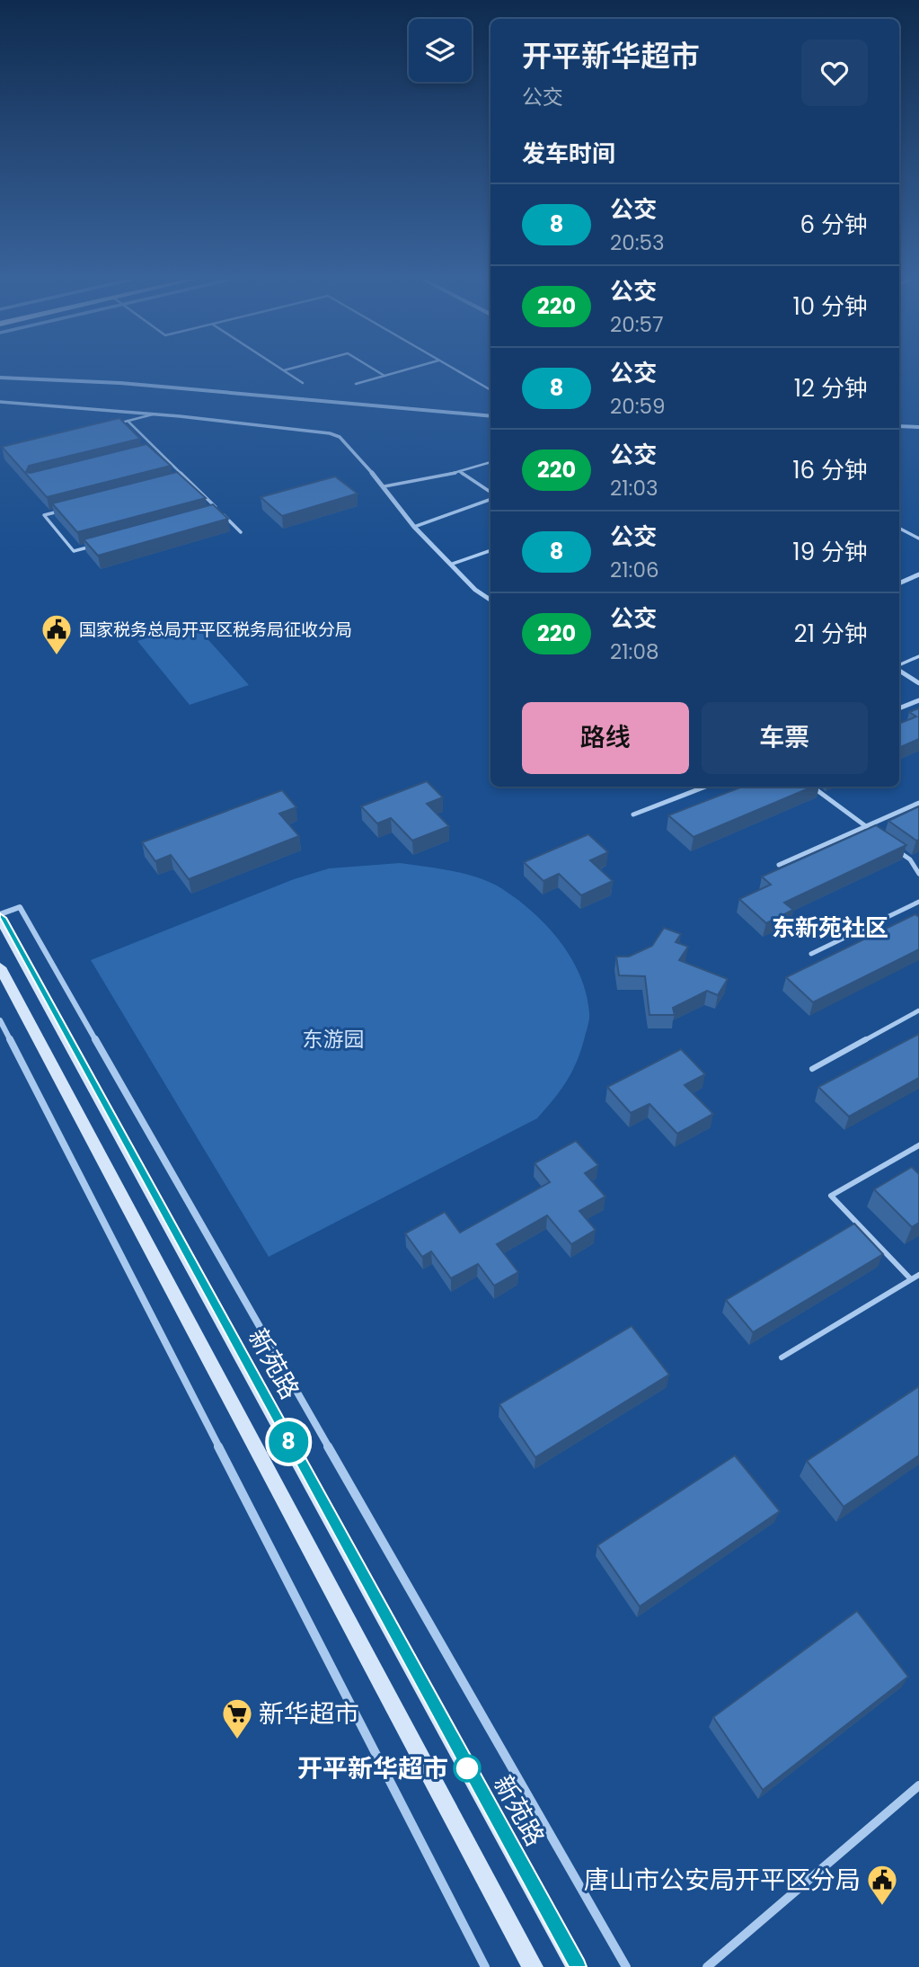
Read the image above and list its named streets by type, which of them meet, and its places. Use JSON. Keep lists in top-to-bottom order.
{
  "streets": {
    "main road": ["新苑路"]
  },
  "districts": ["东新苑社区"],
  "parks": ["东游园"],
  "places": {
    "public building": ["国家税务总局开平区税务局征收分局", "唐山市公安局开平区分局"],
    "supermarket": ["新华超市"],
    "other": ["开平新华超市"]
  },
  "lines": ["bus line 8"],
  "page": {
    "on_map": "8",
    "heading": [
      ["开平新华超市", "公交"],
      "发车时间"
    ],
    "list": [
      {
        "mark": "8",
        "name": "公交",
        "note": "20:53",
        "value": "6 分钟"
      },
      {
        "mark": "220",
        "name": "公交",
        "note": "20:57",
        "value": "10 分钟"
      },
      {
        "mark": "8",
        "name": "公交",
        "note": "20:59",
        "value": "12 分钟"
      },
      {
        "mark": "220",
        "name": "公交",
        "note": "21:03",
        "value": "16 分钟"
      },
      {
        "mark": "8",
        "name": "公交",
        "note": "21:06",
        "value": "19 分钟"
      },
      {
        "mark": "220",
        "name": "公交",
        "note": "21:08",
        "value": "21 分钟"
      }
    ],
    "buttons": ["路线", "车票"]
  }
}
